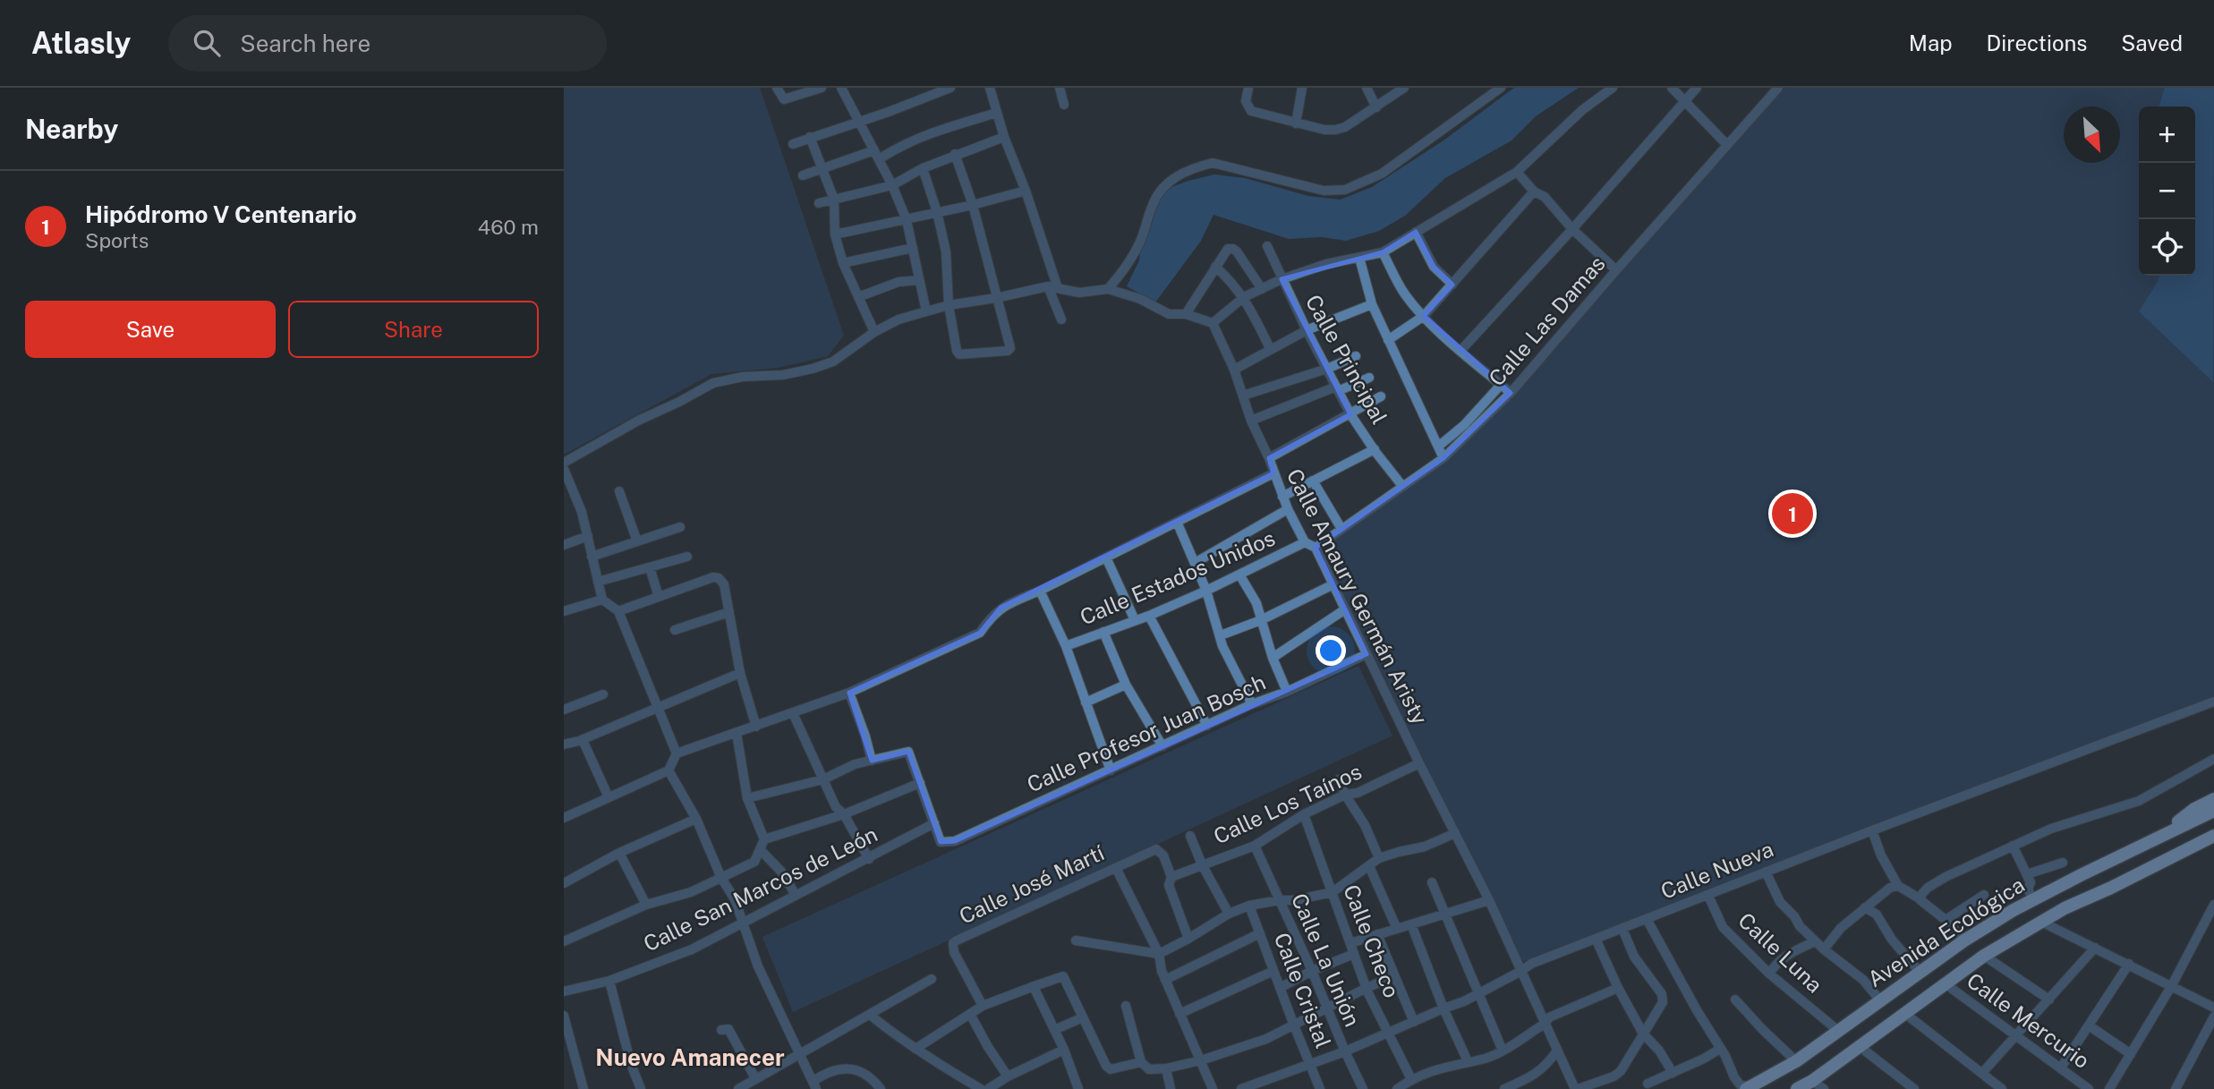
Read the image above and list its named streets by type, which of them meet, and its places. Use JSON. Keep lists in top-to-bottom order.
{
  "streets": {
    "main road": ["Avenida Ecológica"],
    "street": [
      "Calle Las Damas",
      "Calle Principal",
      "Calle Estados Unidos",
      "Calle Amaury Germán Aristy",
      "Calle Profesor Juan Bosch",
      "Calle Los Taínos",
      "Calle Nueva",
      "Calle José Martí",
      "Calle San Marcos de León",
      "Calle Checo",
      "Calle Luna",
      "Calle La Unión",
      "Calle Cristal",
      "Calle Mercurio"
    ]
  },
  "crossings": [
    ["Calle Las Damas", "Calle Principal"],
    ["Calle Las Damas", "Calle Amaury Germán Aristy"],
    ["Calle Estados Unidos", "Calle Amaury Germán Aristy"],
    ["Calle Amaury Germán Aristy", "Calle Profesor Juan Bosch"],
    ["Calle Amaury Germán Aristy", "Calle Los Taínos"],
    ["Calle Amaury Germán Aristy", "Calle Nueva"],
    ["Calle Profesor Juan Bosch", "Calle San Marcos de León"],
    ["Calle Los Taínos", "Calle José Martí"],
    ["Calle Los Taínos", "Calle Checo"],
    ["Calle Los Taínos", "Calle La Unión"],
    ["Calle Nueva", "Calle Checo"],
    ["Calle Nueva", "Calle Luna"],
    ["Calle Nueva", "Calle La Unión"],
    ["Calle Nueva", "Calle Cristal"],
    ["Avenida Ecológica", "Calle Luna"],
    ["Avenida Ecológica", "Calle Mercurio"]
  ],
  "districts": ["Nuevo Amanecer"],
  "north": "bottom right",
  "page": {
    "header": "Atlasly",
    "search": "Search here",
    "nav": ["Map", "Directions", "Saved"],
    "heading": "Nearby",
    "map_buttons": ["+", "−"],
    "list": [
      {
        "mark": "1",
        "name": "Hipódromo V Centenario",
        "note": "Sports",
        "value": "460 m"
      }
    ],
    "buttons": ["Save", "Share"],
    "pins": "1"
  }
}
